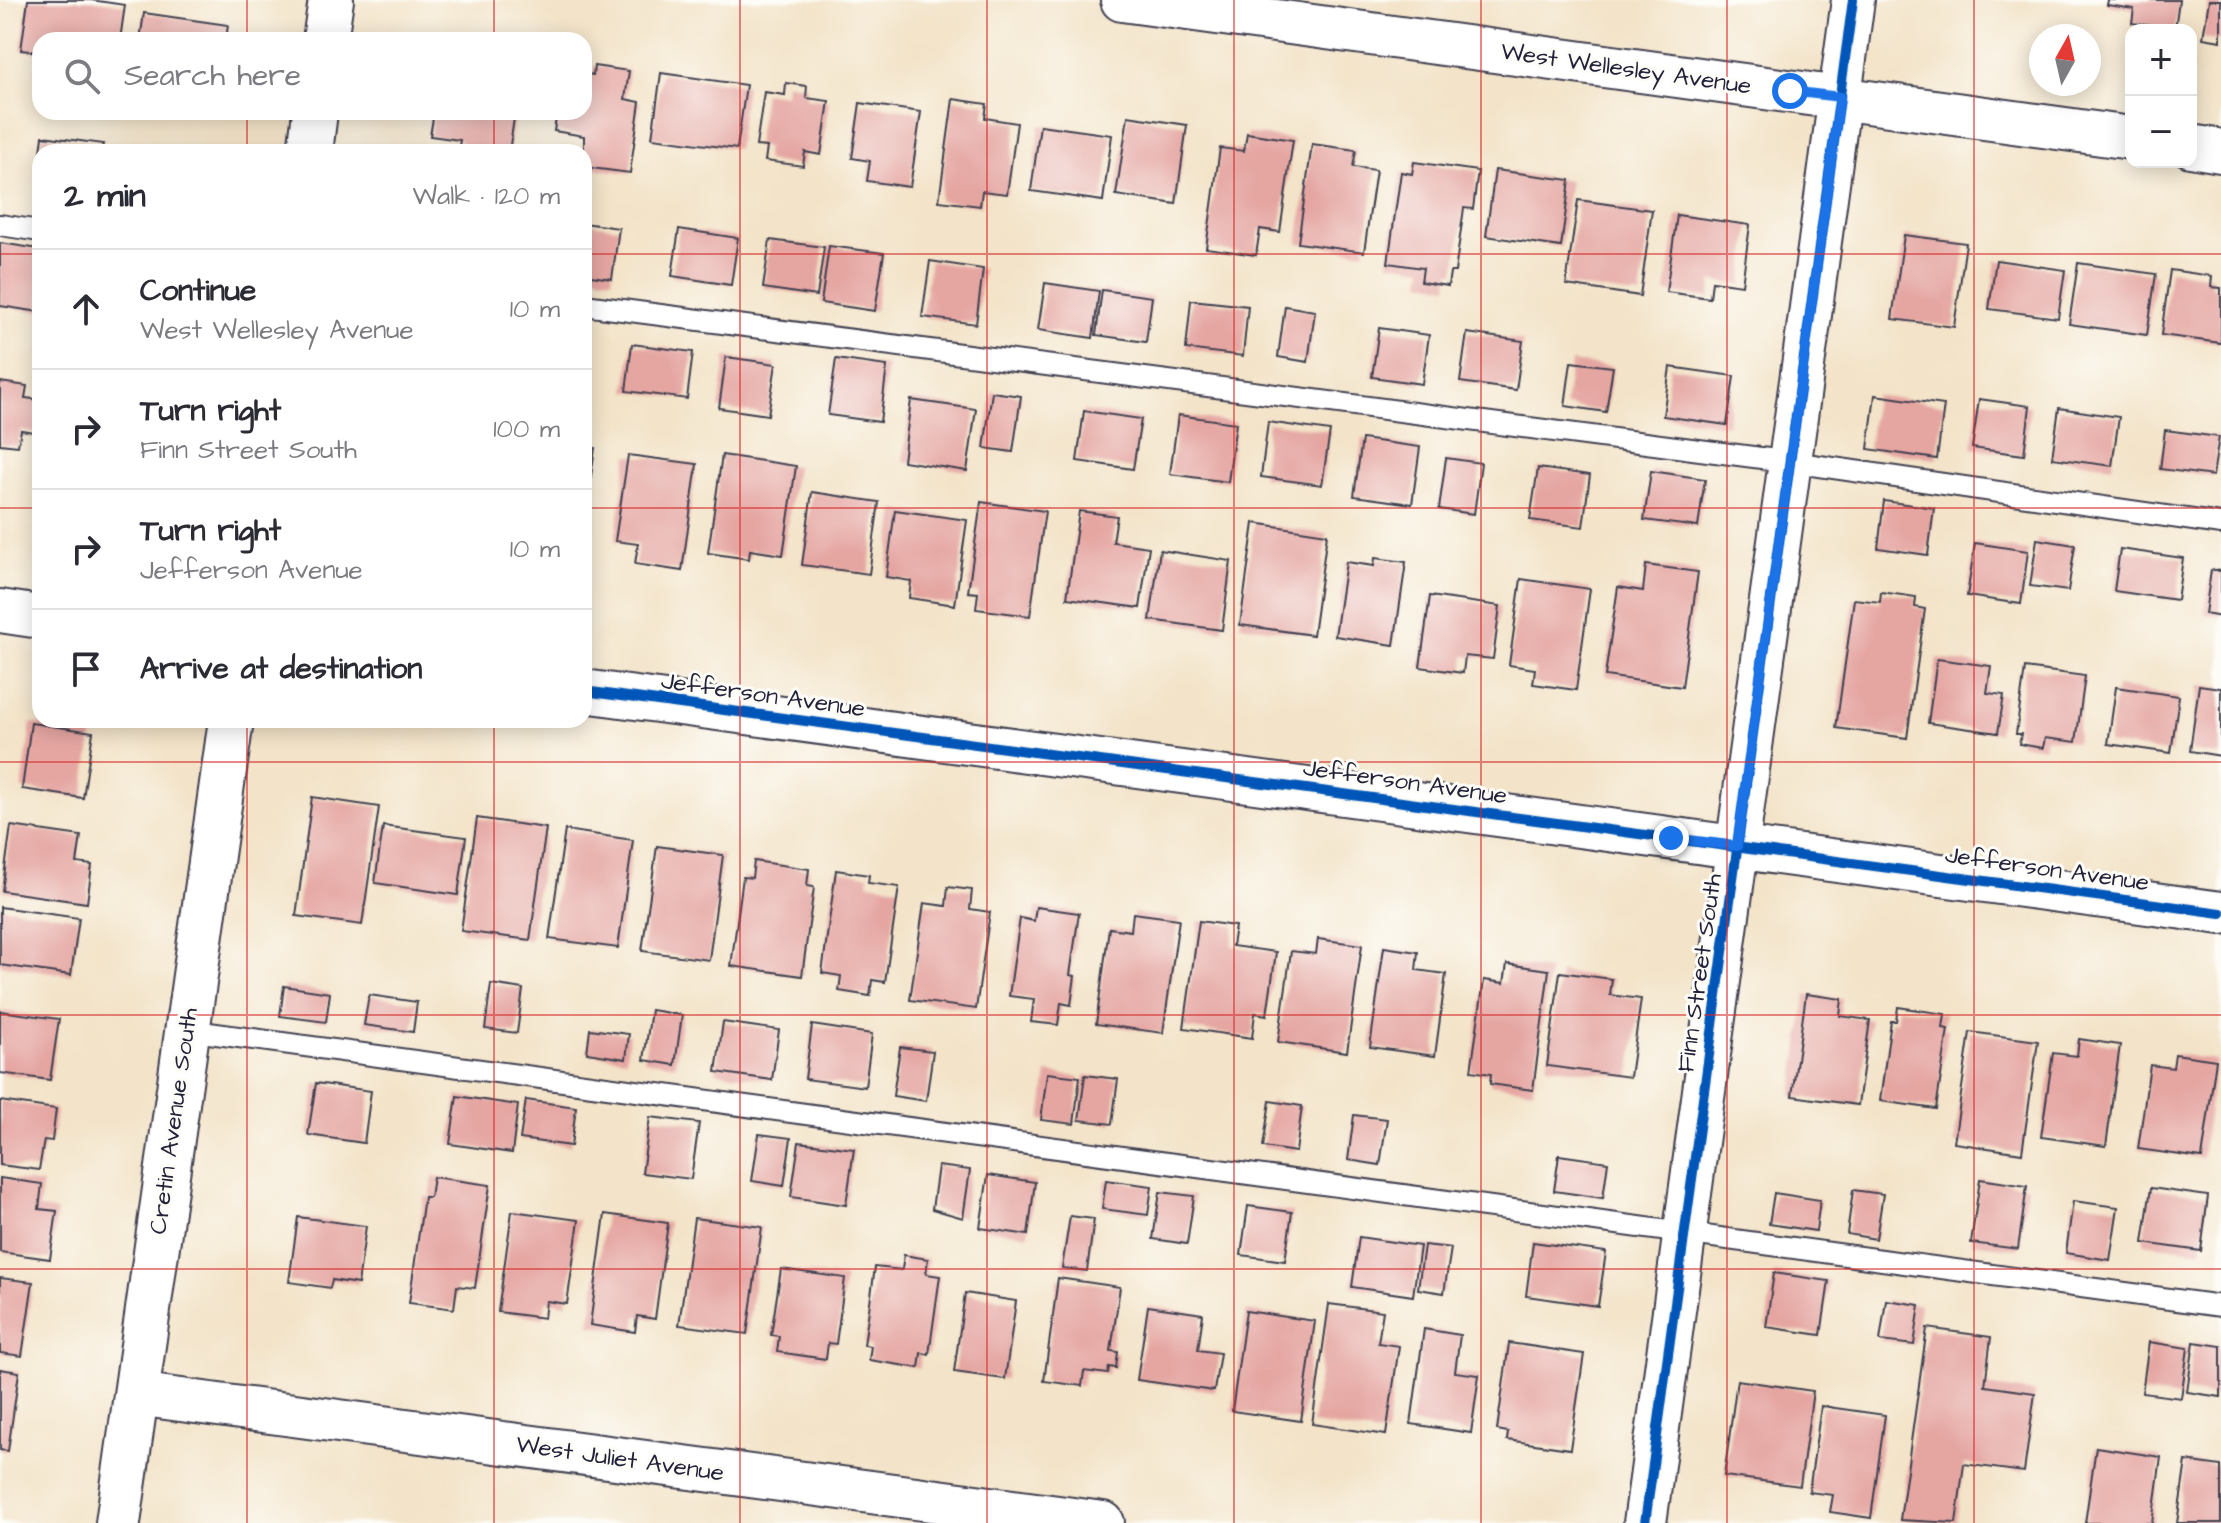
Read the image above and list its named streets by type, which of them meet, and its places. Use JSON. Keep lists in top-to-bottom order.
{
  "streets": {
    "main road": ["Cretin Avenue South"],
    "street": [
      "West Wellesley Avenue",
      "Jefferson Avenue",
      "Finn Street South",
      "West Juliet Avenue"
    ]
  },
  "crossings": [
    ["West Wellesley Avenue", "Finn Street South"],
    ["Jefferson Avenue", "Finn Street South"],
    ["Cretin Avenue South", "West Juliet Avenue"]
  ],
  "north": "top",
  "page": {
    "map_buttons": ["+", "−"],
    "search": "Search here",
    "heading": ["2 min", "Walk · 120 m"],
    "list": [
      ["Continue", "West Wellesley Avenue", "10 m"],
      ["Turn right", "Finn Street South", "100 m"],
      ["Turn right", "Jefferson Avenue", "10 m"],
      "Arrive at destination"
    ]
  }
}
